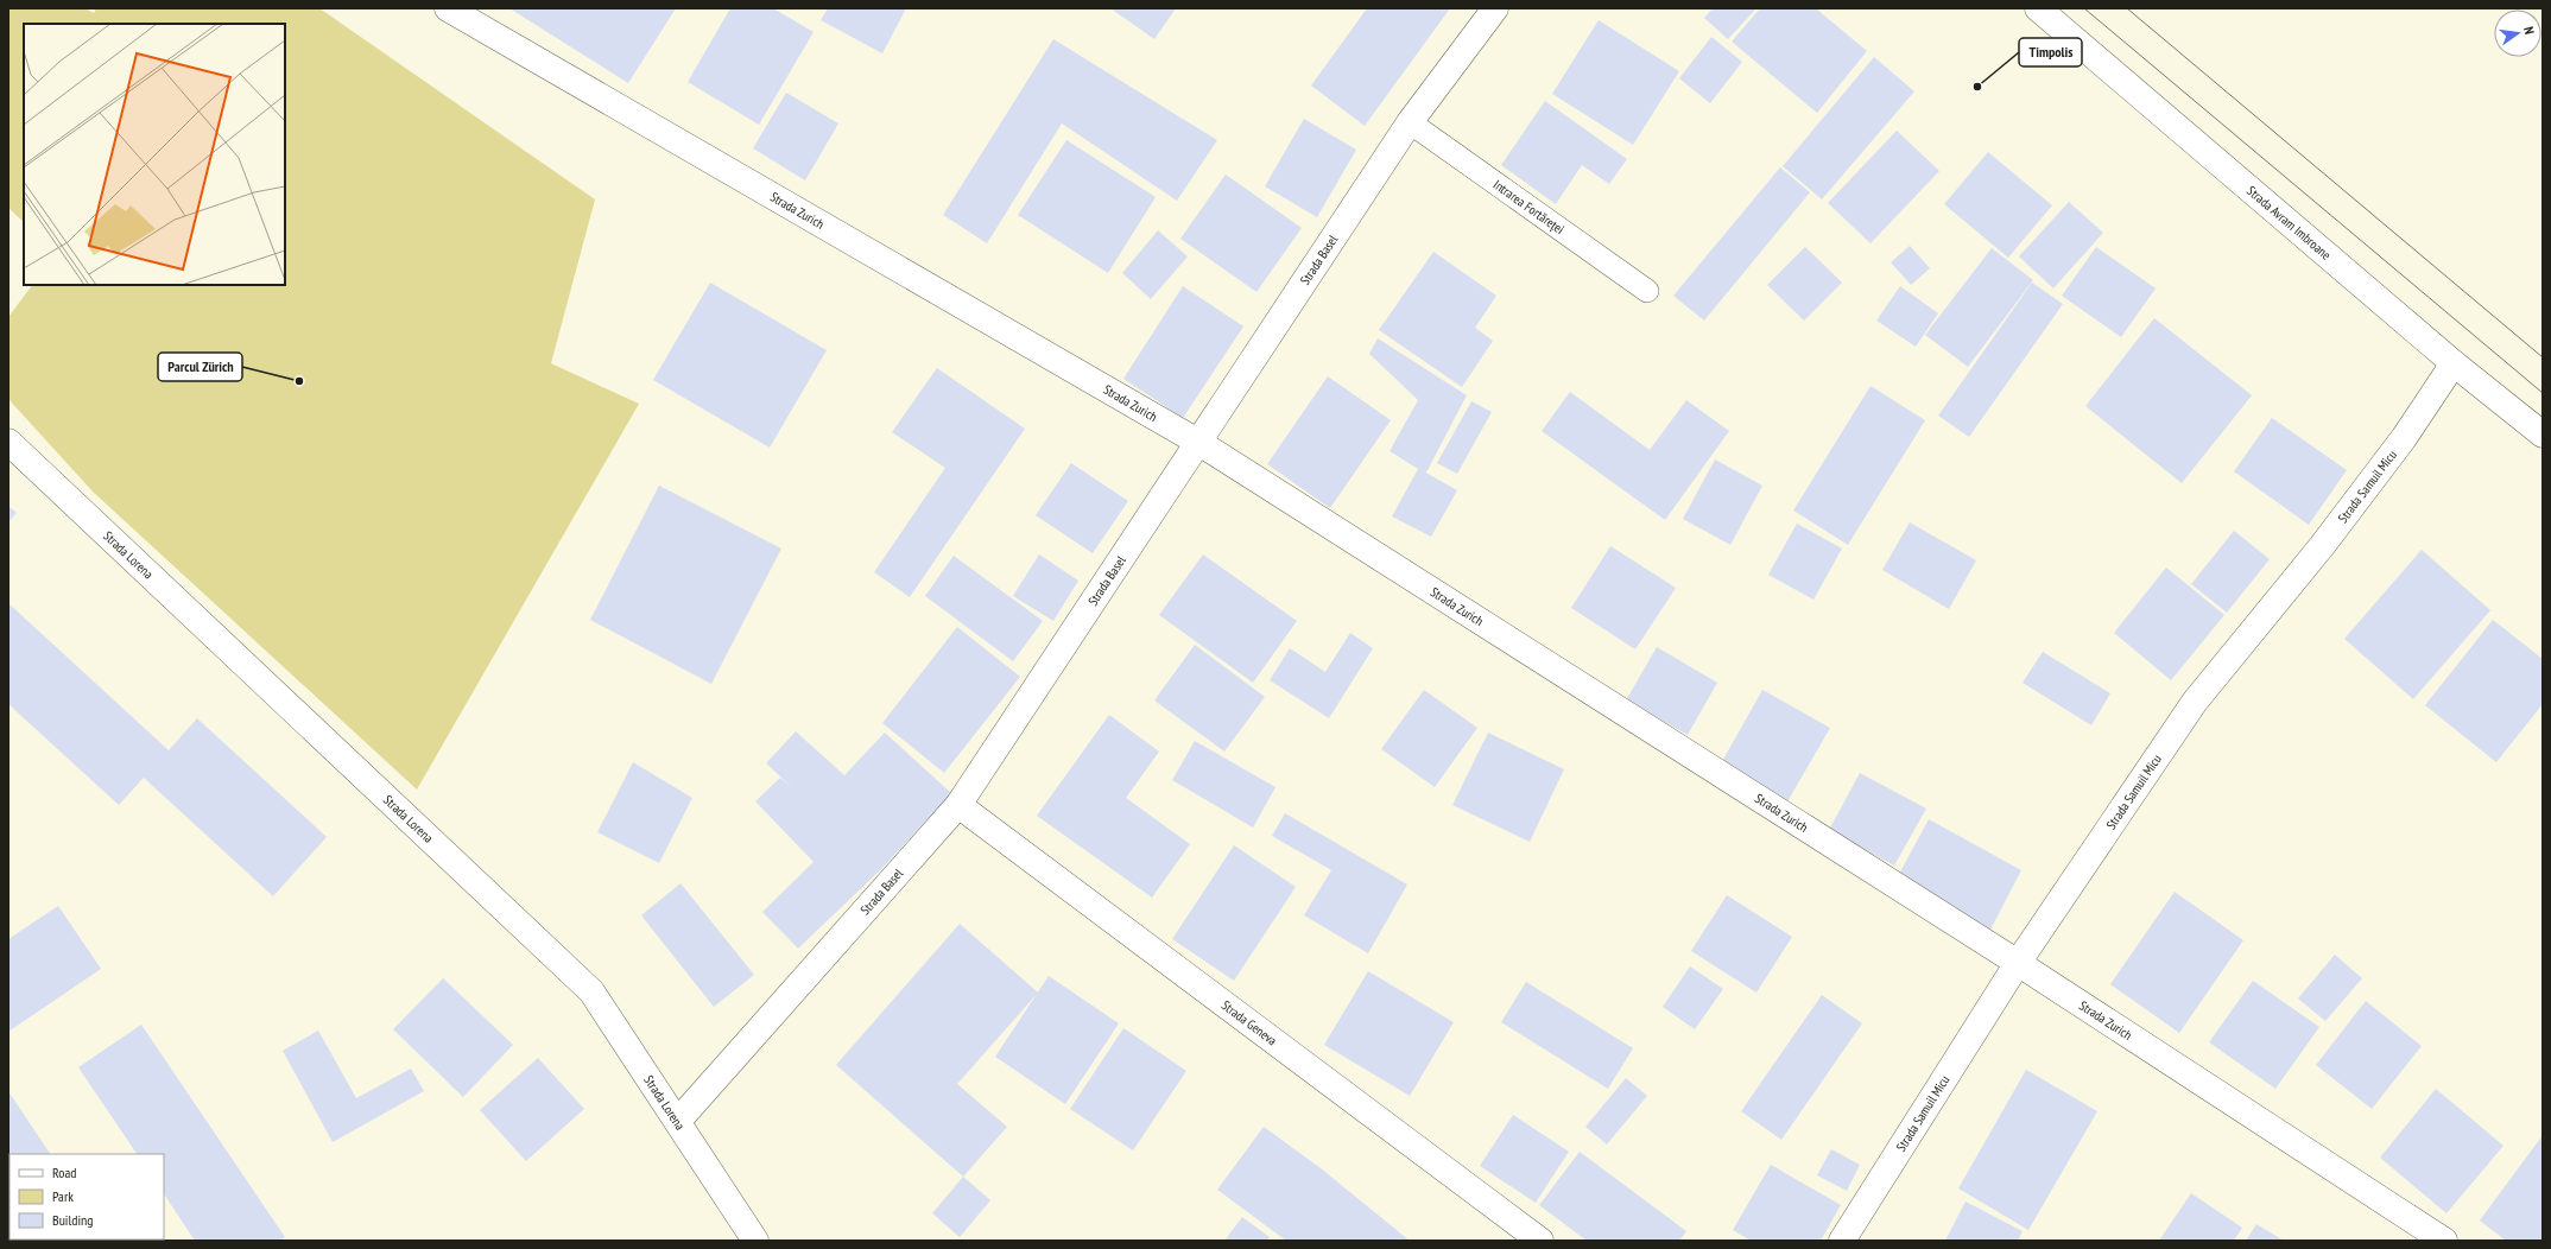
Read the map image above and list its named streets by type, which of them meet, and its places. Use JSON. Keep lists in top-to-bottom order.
{
  "streets": {
    "street": [
      "Strada Zurich",
      "Strada Avram Imbroane",
      "Strada Basel",
      "Strada Samuil Micu",
      "Strada Lorena",
      "Strada Geneva"
    ],
    "lane": ["Intrarea Fortăreței"]
  },
  "crossings": [
    ["Intrarea Fortăreței", "Strada Basel"],
    ["Strada Zurich", "Strada Basel"],
    ["Strada Zurich", "Strada Samuil Micu"],
    ["Strada Avram Imbroane", "Strada Samuil Micu"],
    ["Strada Basel", "Strada Lorena"],
    ["Strada Basel", "Strada Geneva"]
  ],
  "places": ["Timpolis", "Parcul Zürich"],
  "legend": ["Road", "Park", "Building"],
  "north": "right"
}
